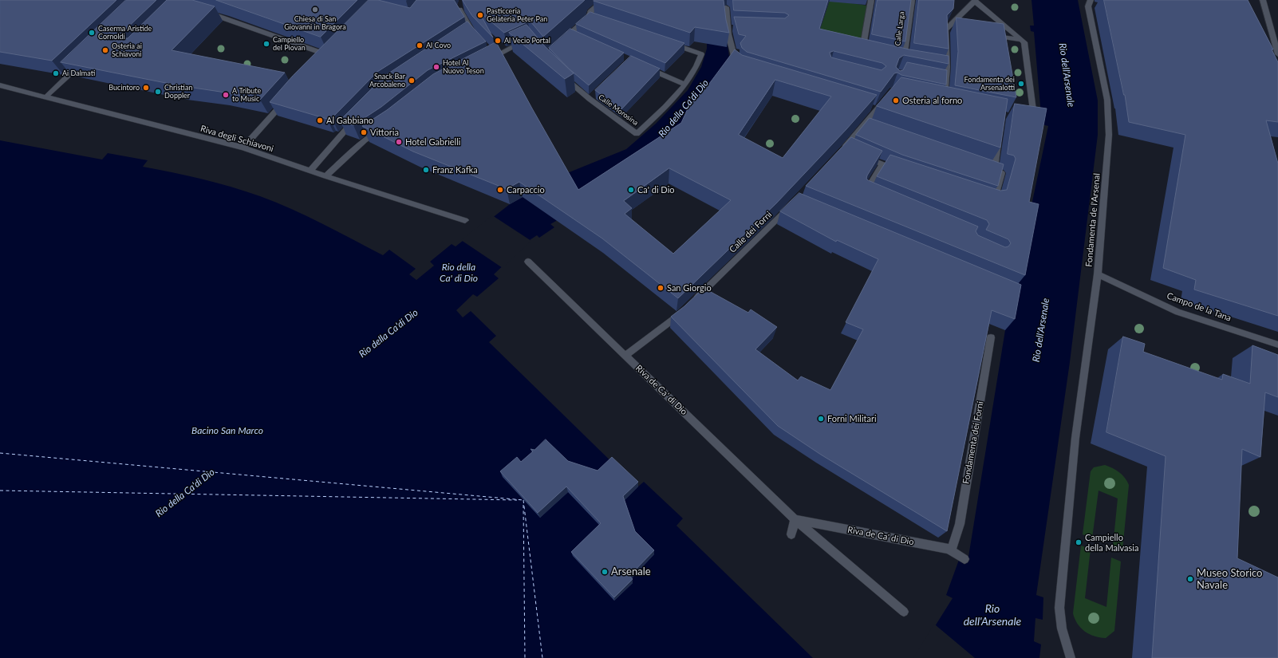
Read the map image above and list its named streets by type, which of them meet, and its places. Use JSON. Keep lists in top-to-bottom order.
{
  "streets": {
    "street": [
      "Calle Larga",
      "Calle Morosina",
      "Riva degli Schiavoni",
      "Fondamenta de l'Arsenal",
      "Calle dei Forni",
      "Campo de la Tana",
      "Riva de Ca' di Dio",
      "Fondamenta dei Forni"
    ]
  },
  "crossings": [
    ["Fondamenta de l'Arsenal", "Campo de la Tana"],
    ["Riva de Ca' di Dio", "Fondamenta dei Forni"]
  ],
  "water": [
    "Rio dell'Arsenale",
    "Rio della Ca'di Dio",
    "Rio della Ca' di Dio",
    "Bacino San Marco"
  ],
  "places": [
    "Chiesa di San Giovanni in Bragora",
    "Pasticceria Gelateria Peter Pan",
    "Caserma Aristide Cornoldi",
    "Al Vecio Portal",
    "Campiello del Piovan",
    "Al Covo",
    "Osteria ai Schiavoni",
    "Hotel Al Nuovo Teson",
    "Ai Dalmati",
    "Snack Bar Arcobaleno",
    "Fondamenta dei Arsenalotti",
    "Bucintoro",
    "Christian Doppler",
    "A Tribute to Music",
    "Osteria al forno",
    "Al Gabbiano",
    "Vittoria",
    "Hotel Gabrielli",
    "Franz Kafka",
    "Carpaccio",
    "Ca' di Dio",
    "San Giorgio",
    "Forni Militari",
    "Campiello della Malvasia",
    "Arsenale",
    "Museo Storico Navale"
  ]
}
